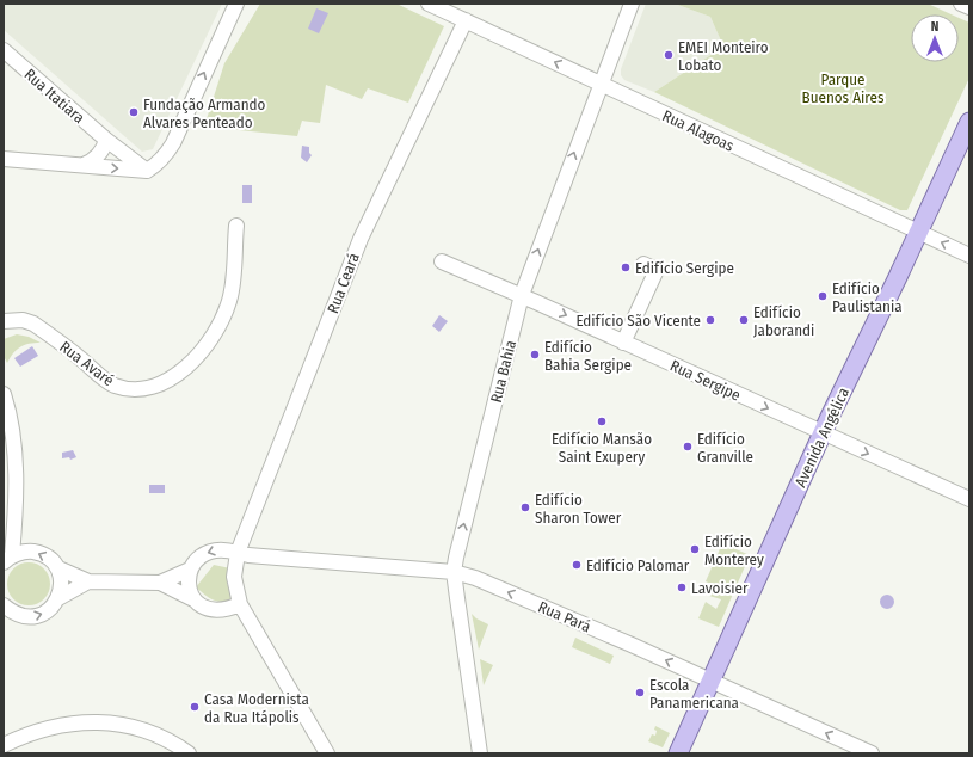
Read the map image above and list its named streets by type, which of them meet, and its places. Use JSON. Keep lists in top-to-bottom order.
{
  "streets": {
    "main road": ["Avenida Angélica"],
    "street": [
      "Rua Itatiara",
      "Rua Alagoas",
      "Rua Ceará",
      "Rua Avaré",
      "Rua Bahia",
      "Rua Sergipe",
      "Rua Pará"
    ]
  },
  "crossings": [
    ["Rua Alagoas", "Rua Ceará"],
    ["Rua Alagoas", "Rua Bahia"],
    ["Rua Alagoas", "Avenida Angélica"],
    ["Rua Ceará", "Rua Pará"],
    ["Rua Bahia", "Rua Sergipe"],
    ["Rua Bahia", "Rua Pará"],
    ["Rua Sergipe", "Avenida Angélica"],
    ["Avenida Angélica", "Rua Pará"]
  ],
  "one_way": ["Rua Bahia", "Rua Sergipe", "Rua Pará"],
  "parks": ["Parque Buenos Aires"],
  "places": [
    "EMEI Monteiro Lobato",
    "Fundação Armando Alvares Penteado",
    "Edifício Sergipe",
    "Edifício Paulistania",
    "Edifício São Vicente",
    "Edifício Jaborandi",
    "Edifício Bahia Sergipe",
    "Edifício Mansão Saint Exupery",
    "Edifício Granville",
    "Edifício Sharon Tower",
    "Edifício Monterey",
    "Edifício Palomar",
    "Lavoisier",
    "Escola Panamericana",
    "Casa Modernista da Rua Itápolis"
  ],
  "north": "top"
}
